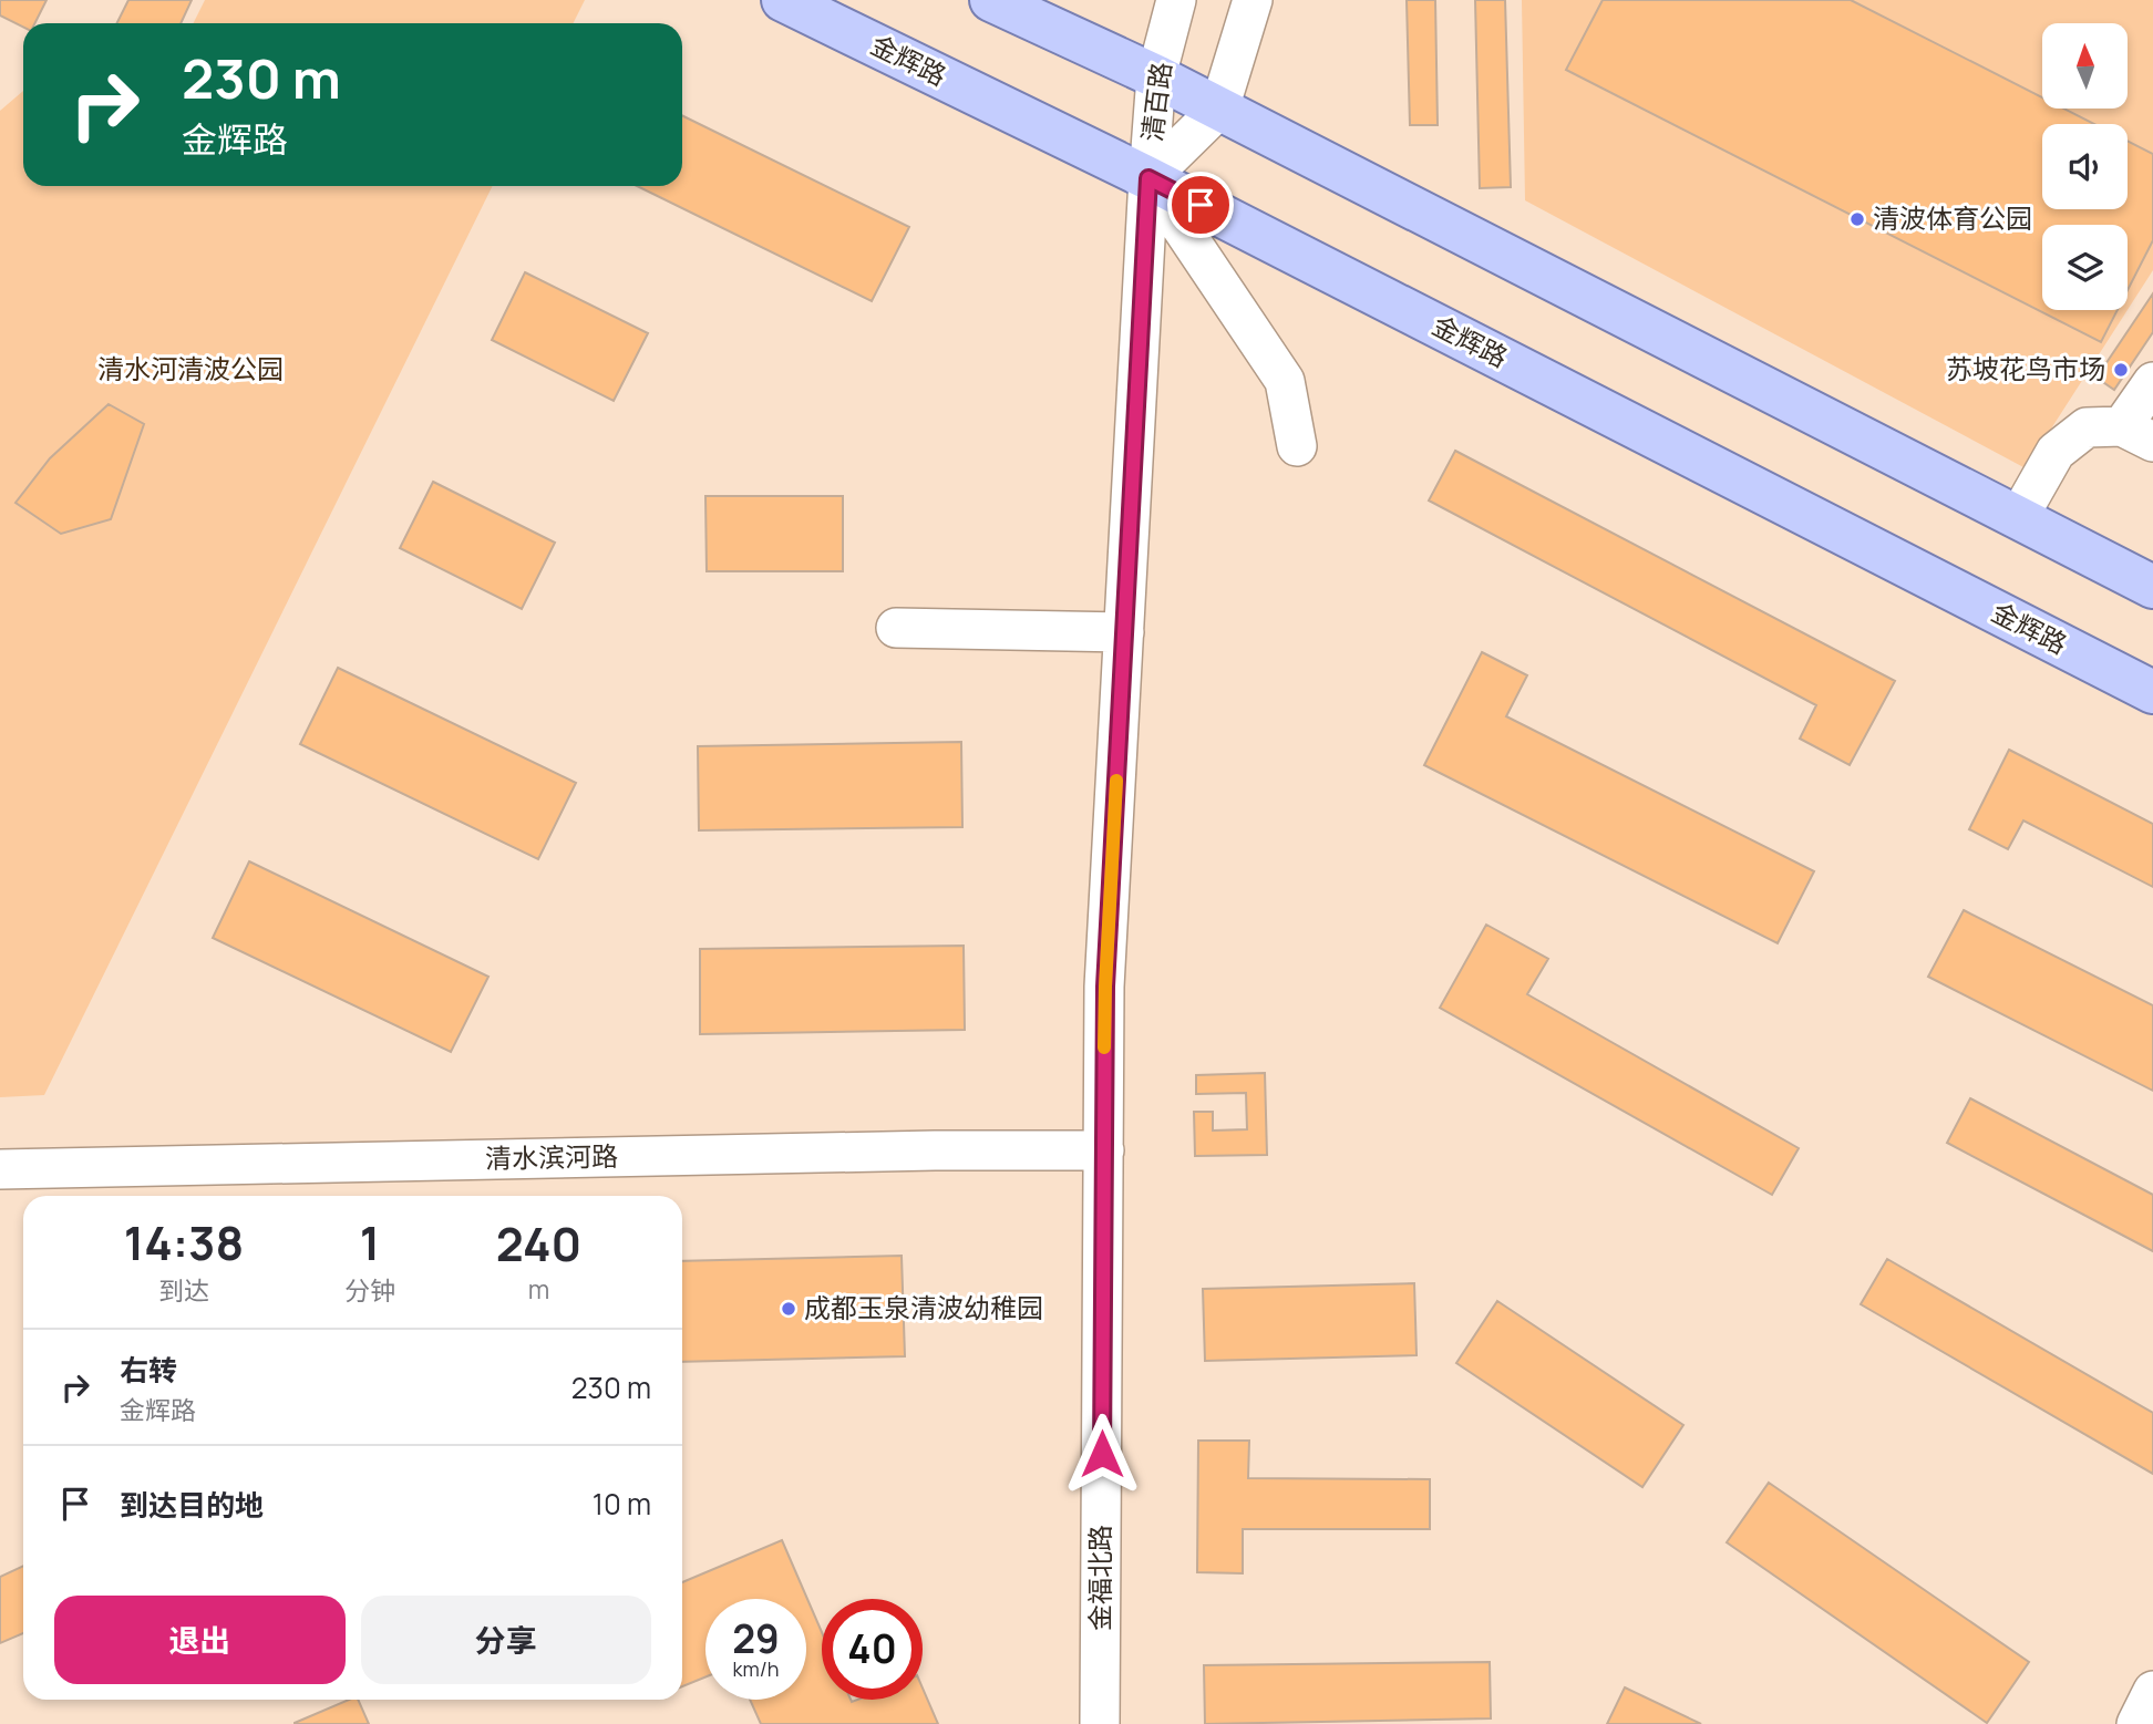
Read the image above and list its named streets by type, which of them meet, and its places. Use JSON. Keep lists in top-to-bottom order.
{
  "streets": {
    "main road": ["金辉路"],
    "street": ["清百路", "清水滨河路", "金福北路"]
  },
  "crossings": [
    ["金辉路", "清百路"],
    ["金辉路", "金福北路"],
    ["清百路", "金福北路"],
    ["清水滨河路", "金福北路"]
  ],
  "parks": ["清水河清波公园"],
  "places": ["清波体育公园", "苏坡花鸟市场", "成都玉泉清波幼稚园"],
  "north": "top",
  "page": {
    "turn": ["230 m", "金辉路"],
    "eta": [
      "14:38",
      "到达",
      "1",
      "分钟",
      "240",
      "m"
    ],
    "list": [
      {
        "name": "右转",
        "note": "金辉路",
        "value": "230 m"
      },
      {
        "name": "到达目的地",
        "value": "10 m"
      }
    ],
    "buttons": ["退出", "分享"],
    "speed": "29 km/h",
    "limit": "40"
  }
}
